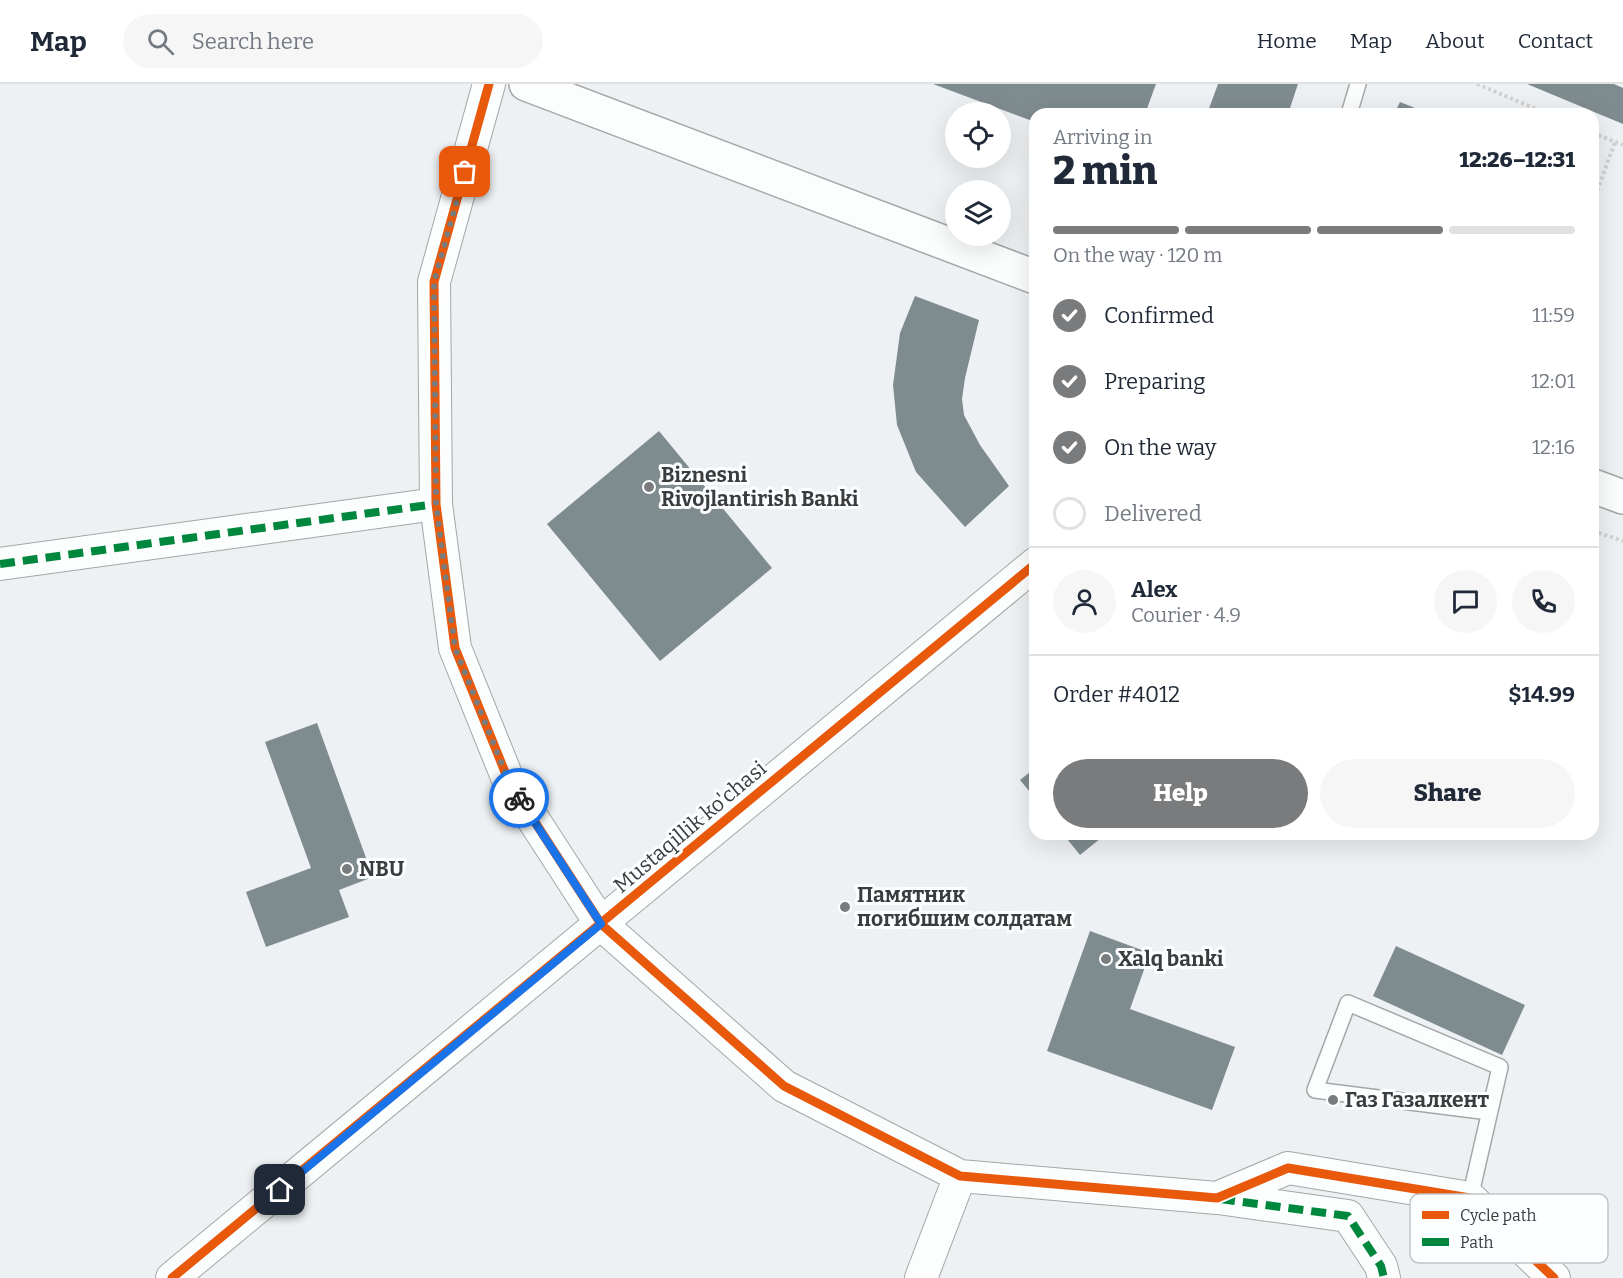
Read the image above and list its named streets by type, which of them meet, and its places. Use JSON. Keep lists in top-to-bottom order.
{
  "streets": {
    "street": ["Mustaqillik ko'chasi"]
  },
  "places": [
    "Biznesni Rivojlantirish Banki",
    "NBU",
    "Памятник погибшим солдатам",
    "Xalq banki",
    "Газ Газалкент"
  ],
  "legend": ["Cycle path", "Path"],
  "page": {
    "header": "Map",
    "search": "Search here",
    "nav": [
      "Home",
      "Map",
      "About",
      "Contact"
    ],
    "heading": ["2 min", "Arriving in", "12:26–12:31"],
    "panel": [
      "Alex",
      "Courier · 4.9",
      "Order #4012",
      "$14.99"
    ],
    "bar": "On the way · 120 m",
    "list": [
      ["Confirmed", "11:59"],
      ["Preparing", "12:01"],
      ["On the way", "12:16"],
      "Delivered"
    ],
    "buttons": ["Help", "Share"]
  }
}
